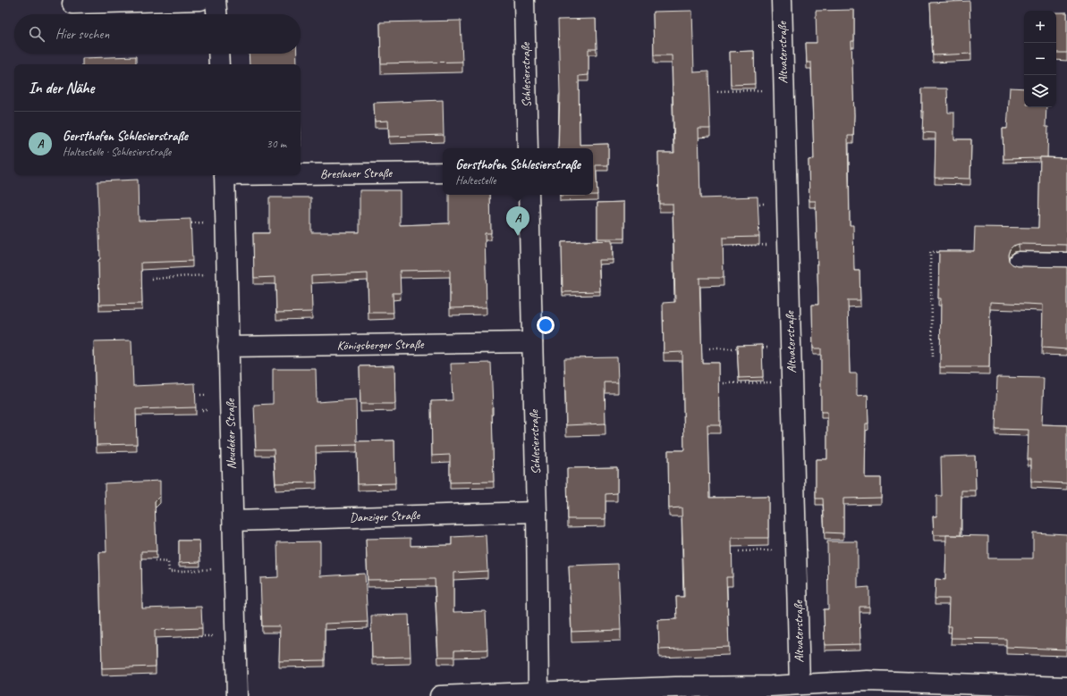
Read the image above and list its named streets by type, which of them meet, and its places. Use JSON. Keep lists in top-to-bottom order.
{
  "streets": {
    "street": [
      "Altvaterstraße",
      "Schlesierstraße",
      "Breslauer Straße",
      "Königsberger Straße",
      "Neudeker Straße",
      "Danziger Straße"
    ]
  },
  "crossings": [
    ["Schlesierstraße", "Königsberger Straße"],
    ["Schlesierstraße", "Danziger Straße"],
    ["Königsberger Straße", "Neudeker Straße"],
    ["Neudeker Straße", "Danziger Straße"]
  ],
  "page": {
    "map_buttons": ["+", "−"],
    "search": "Hier suchen",
    "heading": "In der Nähe",
    "list": [
      {
        "mark": "A",
        "name": "Gersthofen Schlesierstraße",
        "note": "Haltestelle · Schlesierstraße",
        "value": "30 m"
      }
    ],
    "popup": ["Gersthofen Schlesierstraße", "Haltestelle"],
    "pins": "A"
  }
}
